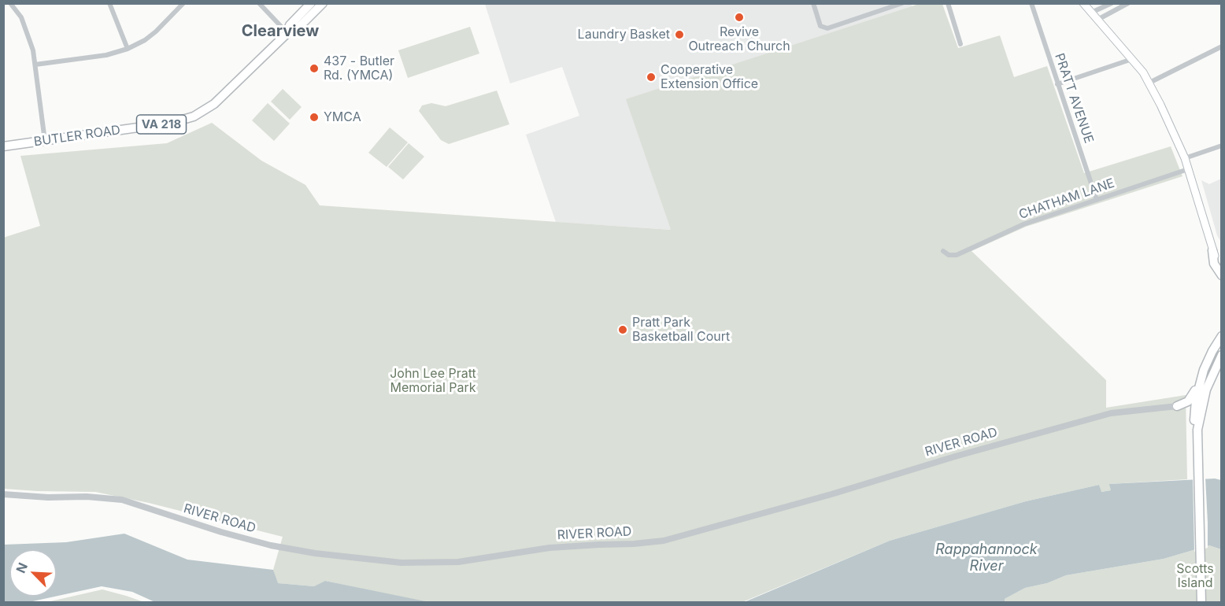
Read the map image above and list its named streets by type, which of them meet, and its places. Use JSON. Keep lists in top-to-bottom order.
{
  "streets": {
    "main road": ["VA 218", "BUTLER ROAD"],
    "street": ["PRATT AVENUE", "CHATHAM LANE", "RIVER ROAD"]
  },
  "crossings": [
    ["PRATT AVENUE", "CHATHAM LANE"]
  ],
  "districts": ["Clearview"],
  "water": ["Rappahannock River"],
  "parks": ["John Lee Pratt Memorial Park", "Scotts Island"],
  "places": [
    "Revive Outreach Church",
    "Laundry Basket",
    "437 - Butler Rd. (YMCA)",
    "Cooperative Extension Office",
    "YMCA",
    "Pratt Park Basketball Court"
  ],
  "north": "top left"
}
